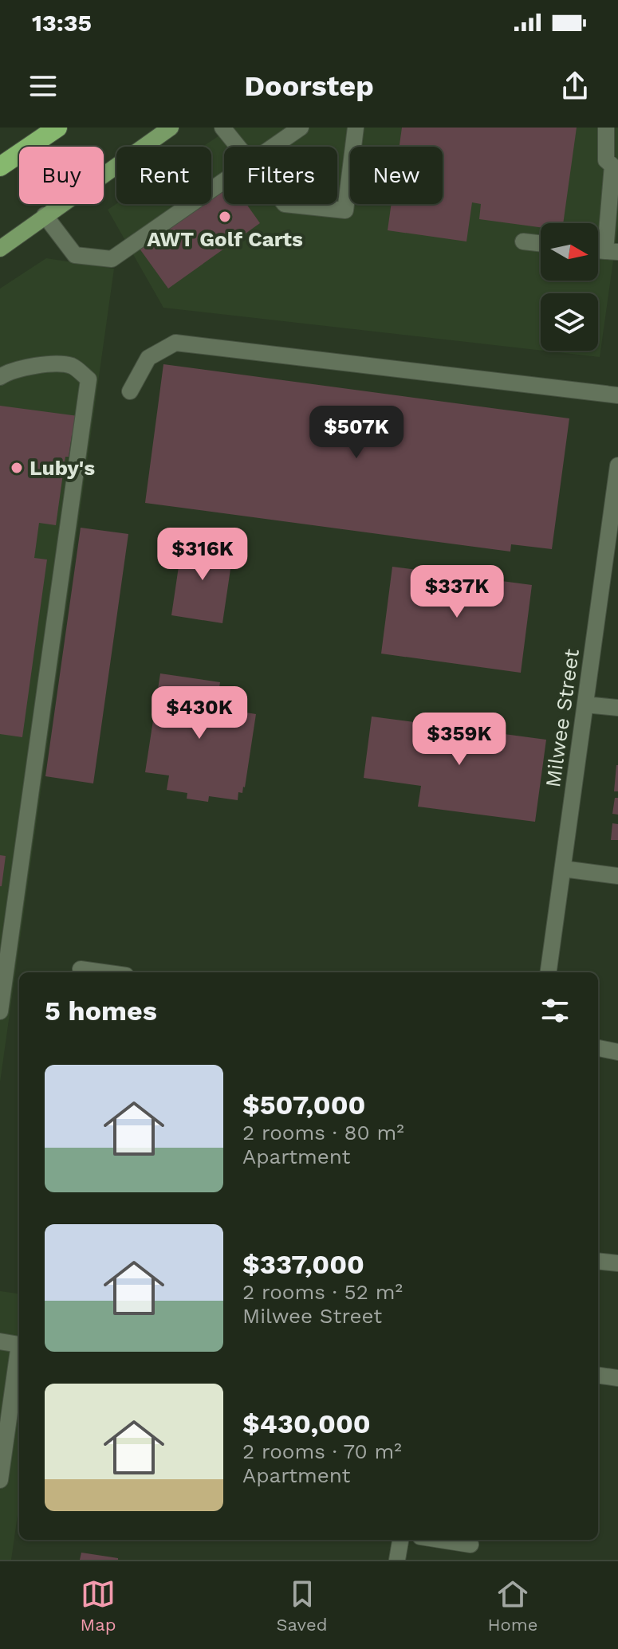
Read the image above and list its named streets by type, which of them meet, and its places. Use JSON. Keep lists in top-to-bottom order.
{
  "streets": {
    "street": ["Milwee Street"]
  },
  "places": ["AWT Golf Carts", "Luby's"],
  "north": "right",
  "page": {
    "status": "13:35",
    "header": "Doorstep",
    "chip": [
      "Buy",
      "Rent",
      "Filters",
      "New"
    ],
    "price": [
      "$507K",
      "$316K",
      "$337K",
      "$430K",
      "$359K"
    ],
    "heading": "5 homes",
    "list": [
      {
        "name": "$507,000",
        "note": "2 rooms · 80 m² · Apartment"
      },
      {
        "name": "$337,000",
        "note": "2 rooms · 52 m² · Milwee Street"
      },
      {
        "name": "$430,000",
        "note": "2 rooms · 70 m² · Apartment"
      }
    ],
    "tabs": ["Map", "Saved", "Home"]
  }
}
